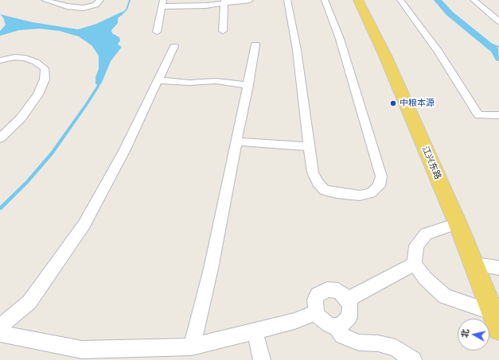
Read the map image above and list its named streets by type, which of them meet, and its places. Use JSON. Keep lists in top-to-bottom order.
{
  "streets": {
    "main road": ["江兴东路"]
  },
  "places": ["中粮本源"],
  "north": "left"
}
